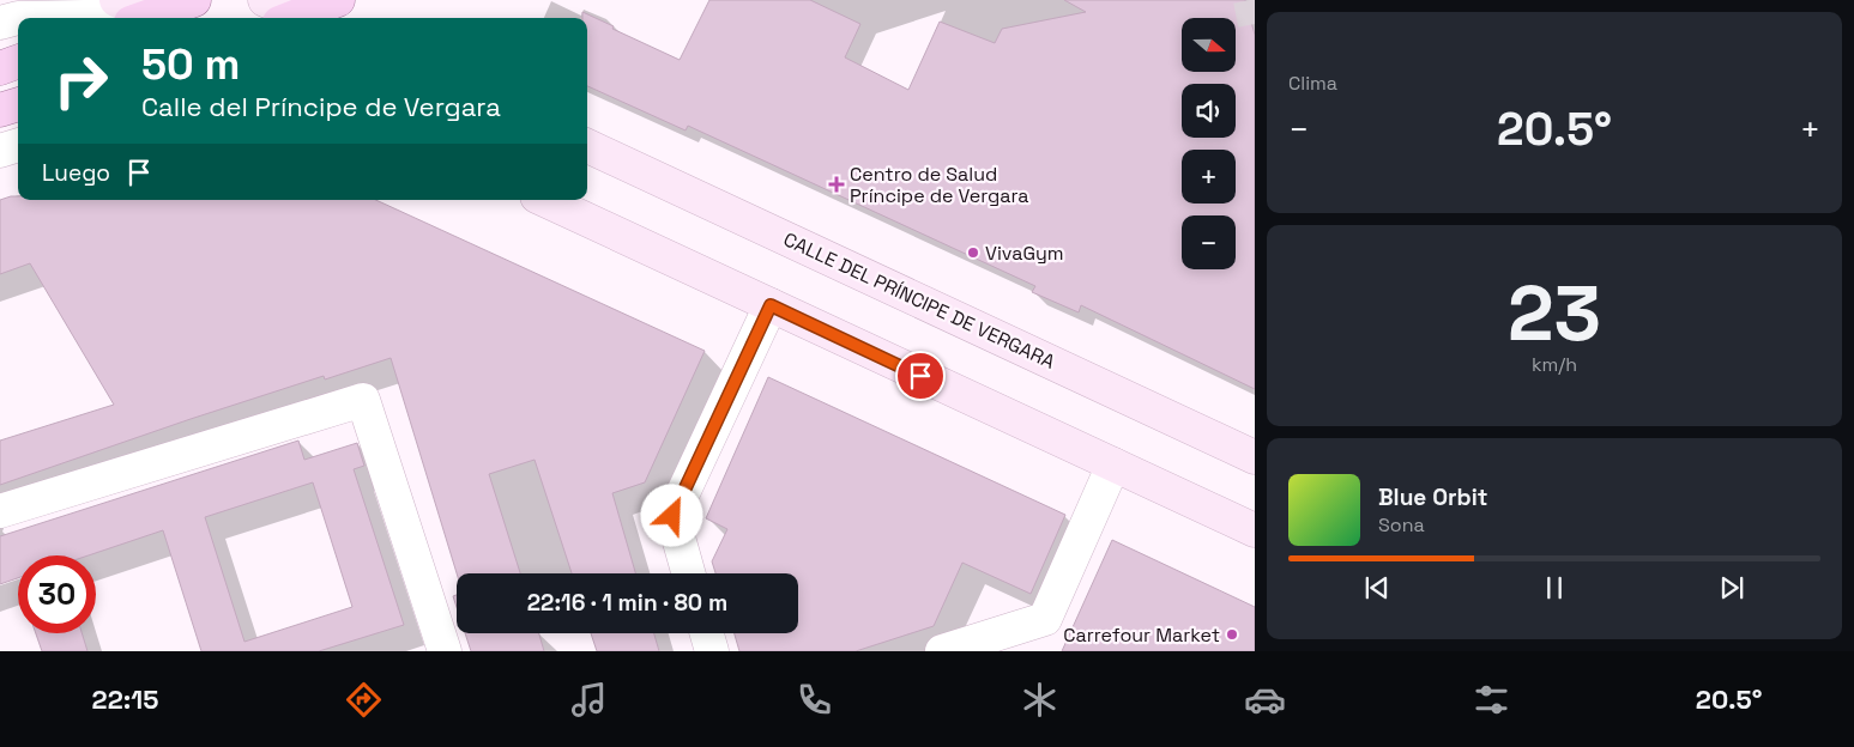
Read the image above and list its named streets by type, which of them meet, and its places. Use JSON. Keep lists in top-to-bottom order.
{
  "streets": {
    "main road": ["CALLE DEL PRÍNCIPE DE VERGARA"]
  },
  "places": {
    "health": ["Centro de Salud Príncipe de Vergara"],
    "other": ["VivaGym", "Carrefour Market"]
  },
  "north": "right",
  "page": {
    "tile": [
      "Clima",
      ["23", "km/h"]
    ],
    "map_buttons": ["+", "−"],
    "turn": ["50 m", "Calle del Príncipe de Vergara"],
    "heat": ["−", "20.5°", "+"],
    "then": "Luego",
    "song": ["Blue Orbit", "Sona"],
    "limit": "30",
    "trip": "22:16 · 1 min · 80 m",
    "tabs": ["22:15", "20.5°"]
  }
}
